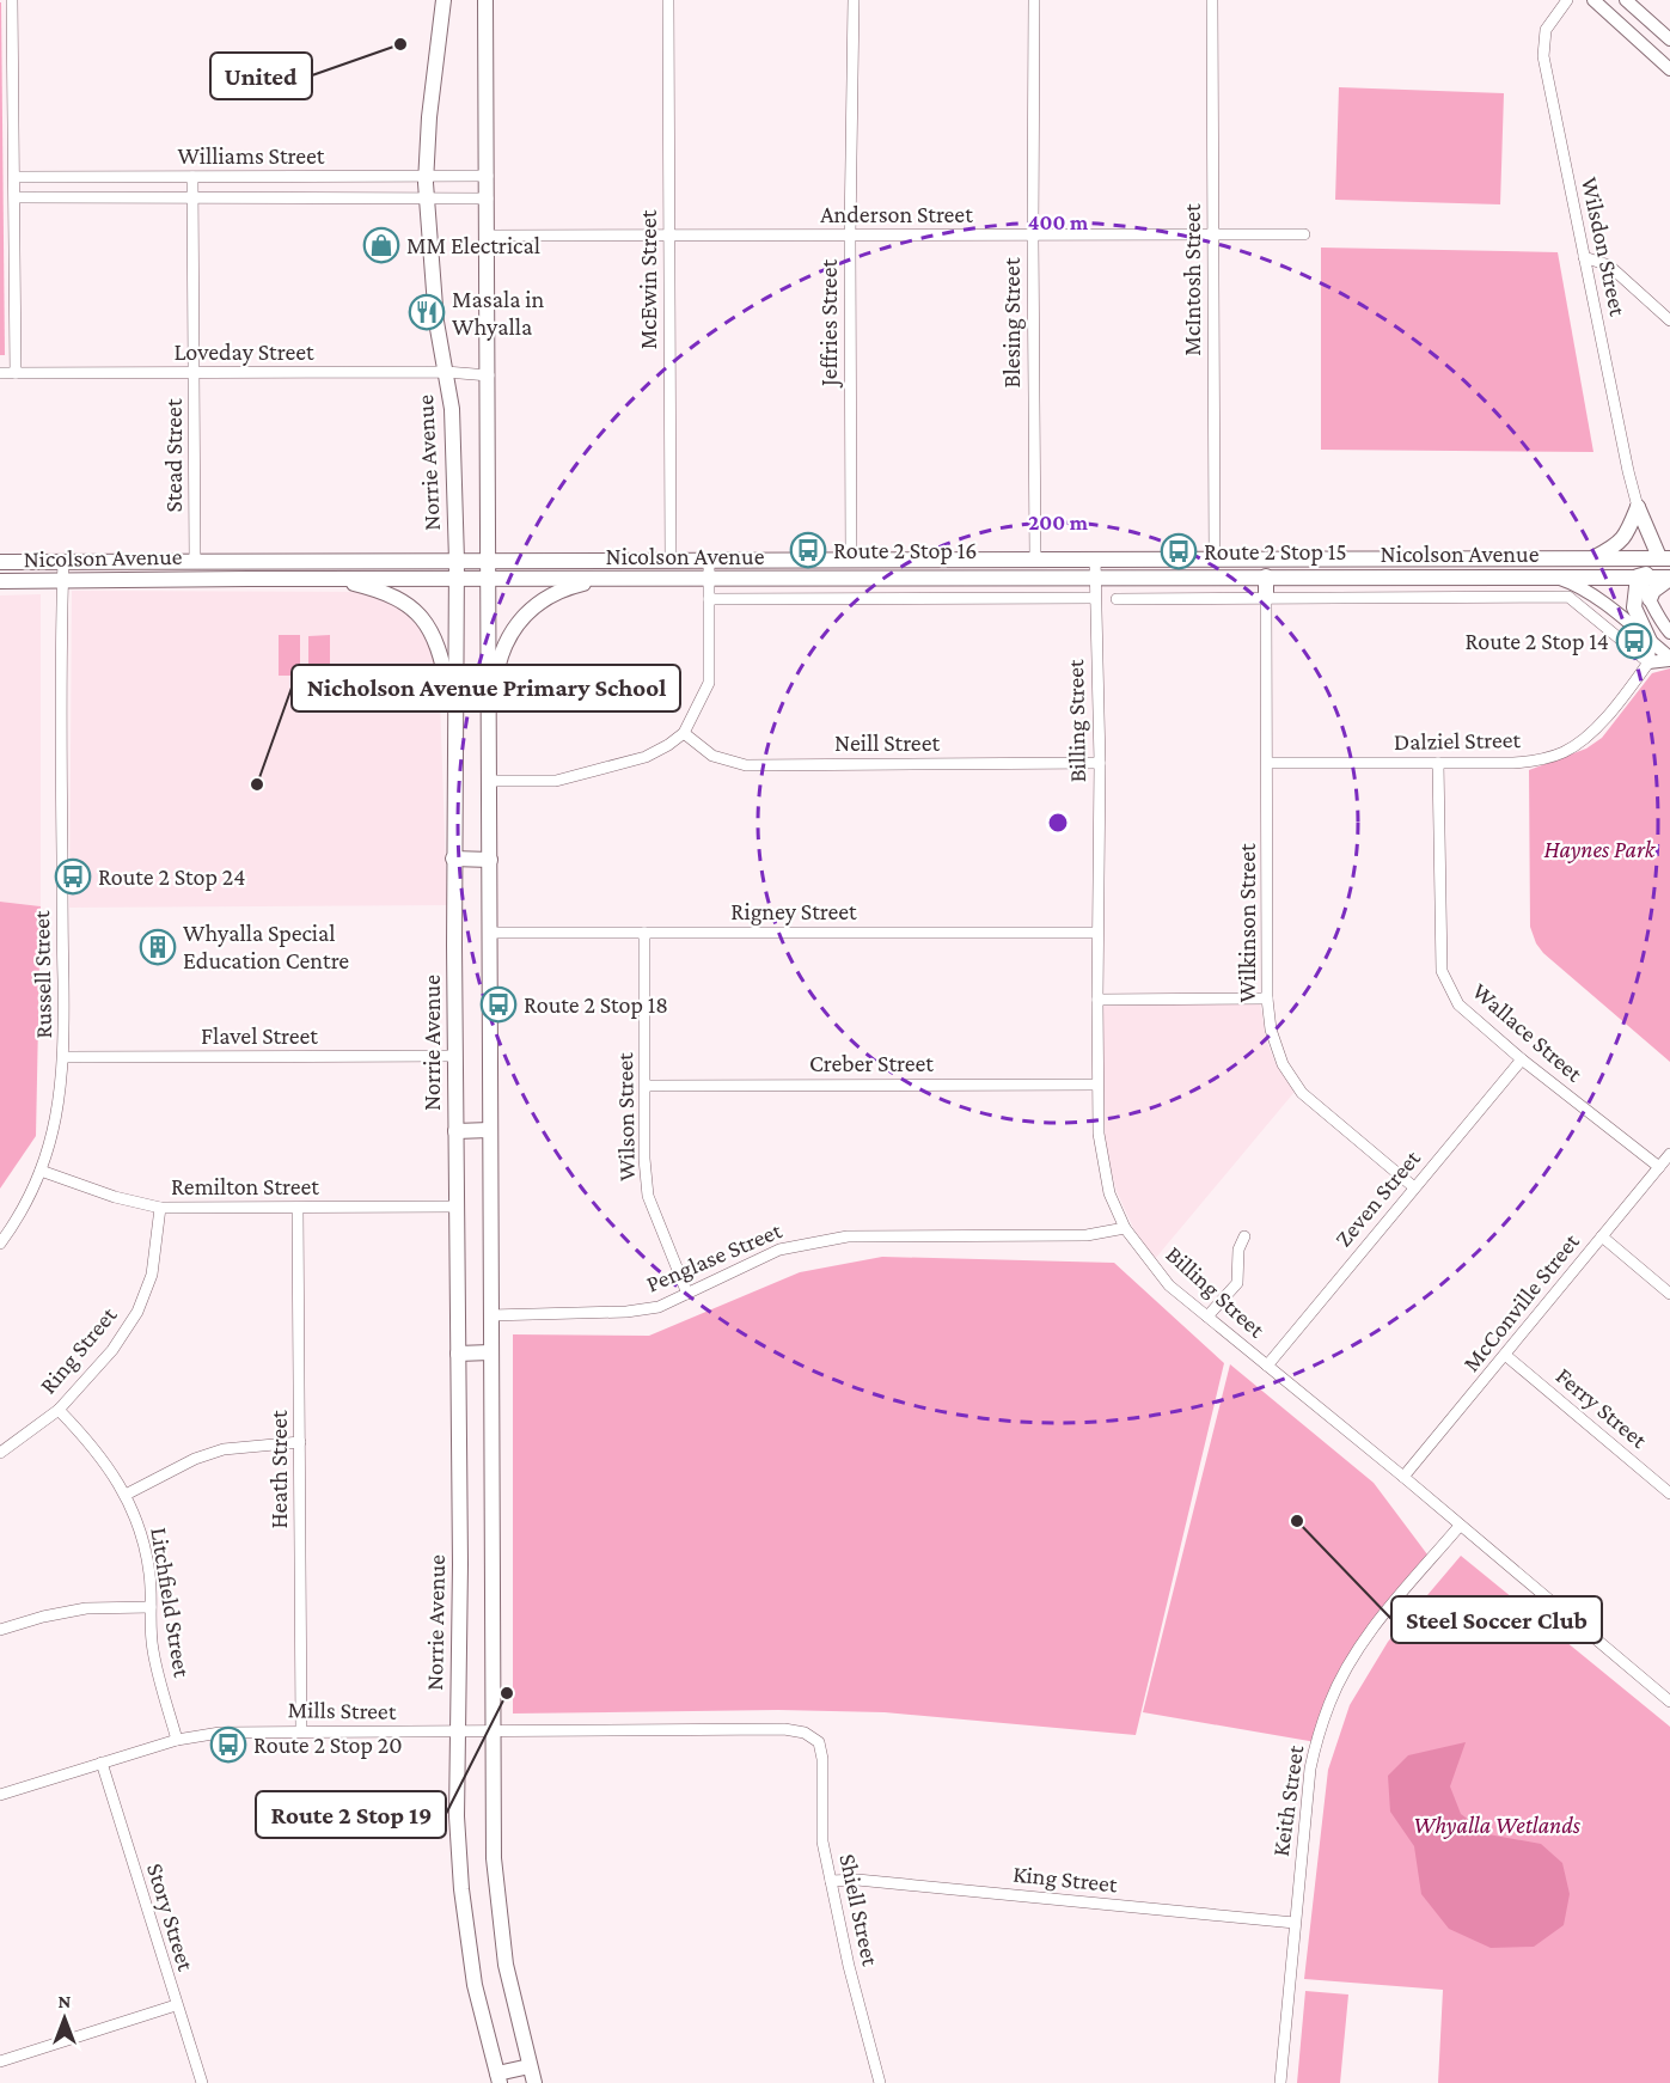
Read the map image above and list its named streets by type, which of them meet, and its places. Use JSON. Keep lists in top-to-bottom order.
{
  "streets": {
    "main road": ["Norrie Avenue", "Nicolson Avenue"],
    "street": [
      "Williams Street",
      "Anderson Street",
      "Wilsdon Street",
      "McEwin Street",
      "McIntosh Street",
      "Jeffries Street",
      "Blesing Street",
      "Loveday Street",
      "Stead Street",
      "Billing Street",
      "Dalziel Street",
      "Neill Street",
      "Rigney Street",
      "Wilkinson Street",
      "Russell Street",
      "Wallace Street",
      "Flavel Street",
      "Creber Street",
      "Wilson Street",
      "Remilton Street",
      "Zeven Street",
      "Penglase Street",
      "McConville Street",
      "Ring Street",
      "Ferry Street",
      "Heath Street",
      "Litchfield Street",
      "Mills Street",
      "Keith Street",
      "King Street",
      "Shiell Street",
      "Story Street"
    ]
  },
  "crossings": [
    ["Williams Street", "Stead Street"],
    ["Williams Street", "Norrie Avenue"],
    ["Anderson Street", "McEwin Street"],
    ["Anderson Street", "McIntosh Street"],
    ["Anderson Street", "Jeffries Street"],
    ["Anderson Street", "Blesing Street"],
    ["McEwin Street", "Nicolson Avenue"],
    ["McIntosh Street", "Nicolson Avenue"],
    ["Jeffries Street", "Nicolson Avenue"],
    ["Blesing Street", "Nicolson Avenue"],
    ["Loveday Street", "Stead Street"],
    ["Loveday Street", "Norrie Avenue"],
    ["Stead Street", "Nicolson Avenue"],
    ["Norrie Avenue", "Nicolson Avenue"],
    ["Norrie Avenue", "Flavel Street"],
    ["Norrie Avenue", "Remilton Street"],
    ["Norrie Avenue", "Mills Street"],
    ["Nicolson Avenue", "Billing Street"],
    ["Nicolson Avenue", "Dalziel Street"],
    ["Nicolson Avenue", "Wilkinson Street"],
    ["Nicolson Avenue", "Russell Street"],
    ["Billing Street", "Neill Street"],
    ["Billing Street", "Rigney Street"],
    ["Billing Street", "Creber Street"],
    ["Billing Street", "Zeven Street"],
    ["Billing Street", "Penglase Street"],
    ["Billing Street", "McConville Street"],
    ["Billing Street", "Keith Street"],
    ["Dalziel Street", "Wilkinson Street"],
    ["Dalziel Street", "Wallace Street"],
    ["Rigney Street", "Wilson Street"],
    ["Wilkinson Street", "Zeven Street"],
    ["Russell Street", "Flavel Street"],
    ["Russell Street", "Remilton Street"],
    ["Wallace Street", "Zeven Street"],
    ["Wallace Street", "McConville Street"],
    ["Creber Street", "Wilson Street"],
    ["Wilson Street", "Penglase Street"],
    ["Remilton Street", "Ring Street"],
    ["Remilton Street", "Heath Street"],
    ["McConville Street", "Ferry Street"],
    ["Ring Street", "Litchfield Street"],
    ["Heath Street", "Mills Street"],
    ["Litchfield Street", "Mills Street"],
    ["Mills Street", "Shiell Street"],
    ["Mills Street", "Story Street"],
    ["Keith Street", "King Street"],
    ["King Street", "Shiell Street"]
  ],
  "parks": ["Haynes Park", "Whyalla Wetlands"],
  "places": {
    "other": [
      "United",
      "Nicholson Avenue Primary School",
      "Steel Soccer Club",
      "Route 2 Stop 19"
    ],
    "shop": ["MM Electrical"],
    "restaurant": ["Masala in Whyalla"],
    "bus stop": [
      "Route 2 Stop 16",
      "Route 2 Stop 15",
      "Route 2 Stop 14",
      "Route 2 Stop 24",
      "Route 2 Stop 18",
      "Route 2 Stop 20"
    ],
    "building": ["Whyalla Special Education Centre"]
  },
  "north": "top",
  "rings": ["400 m", "200 m"]
}
